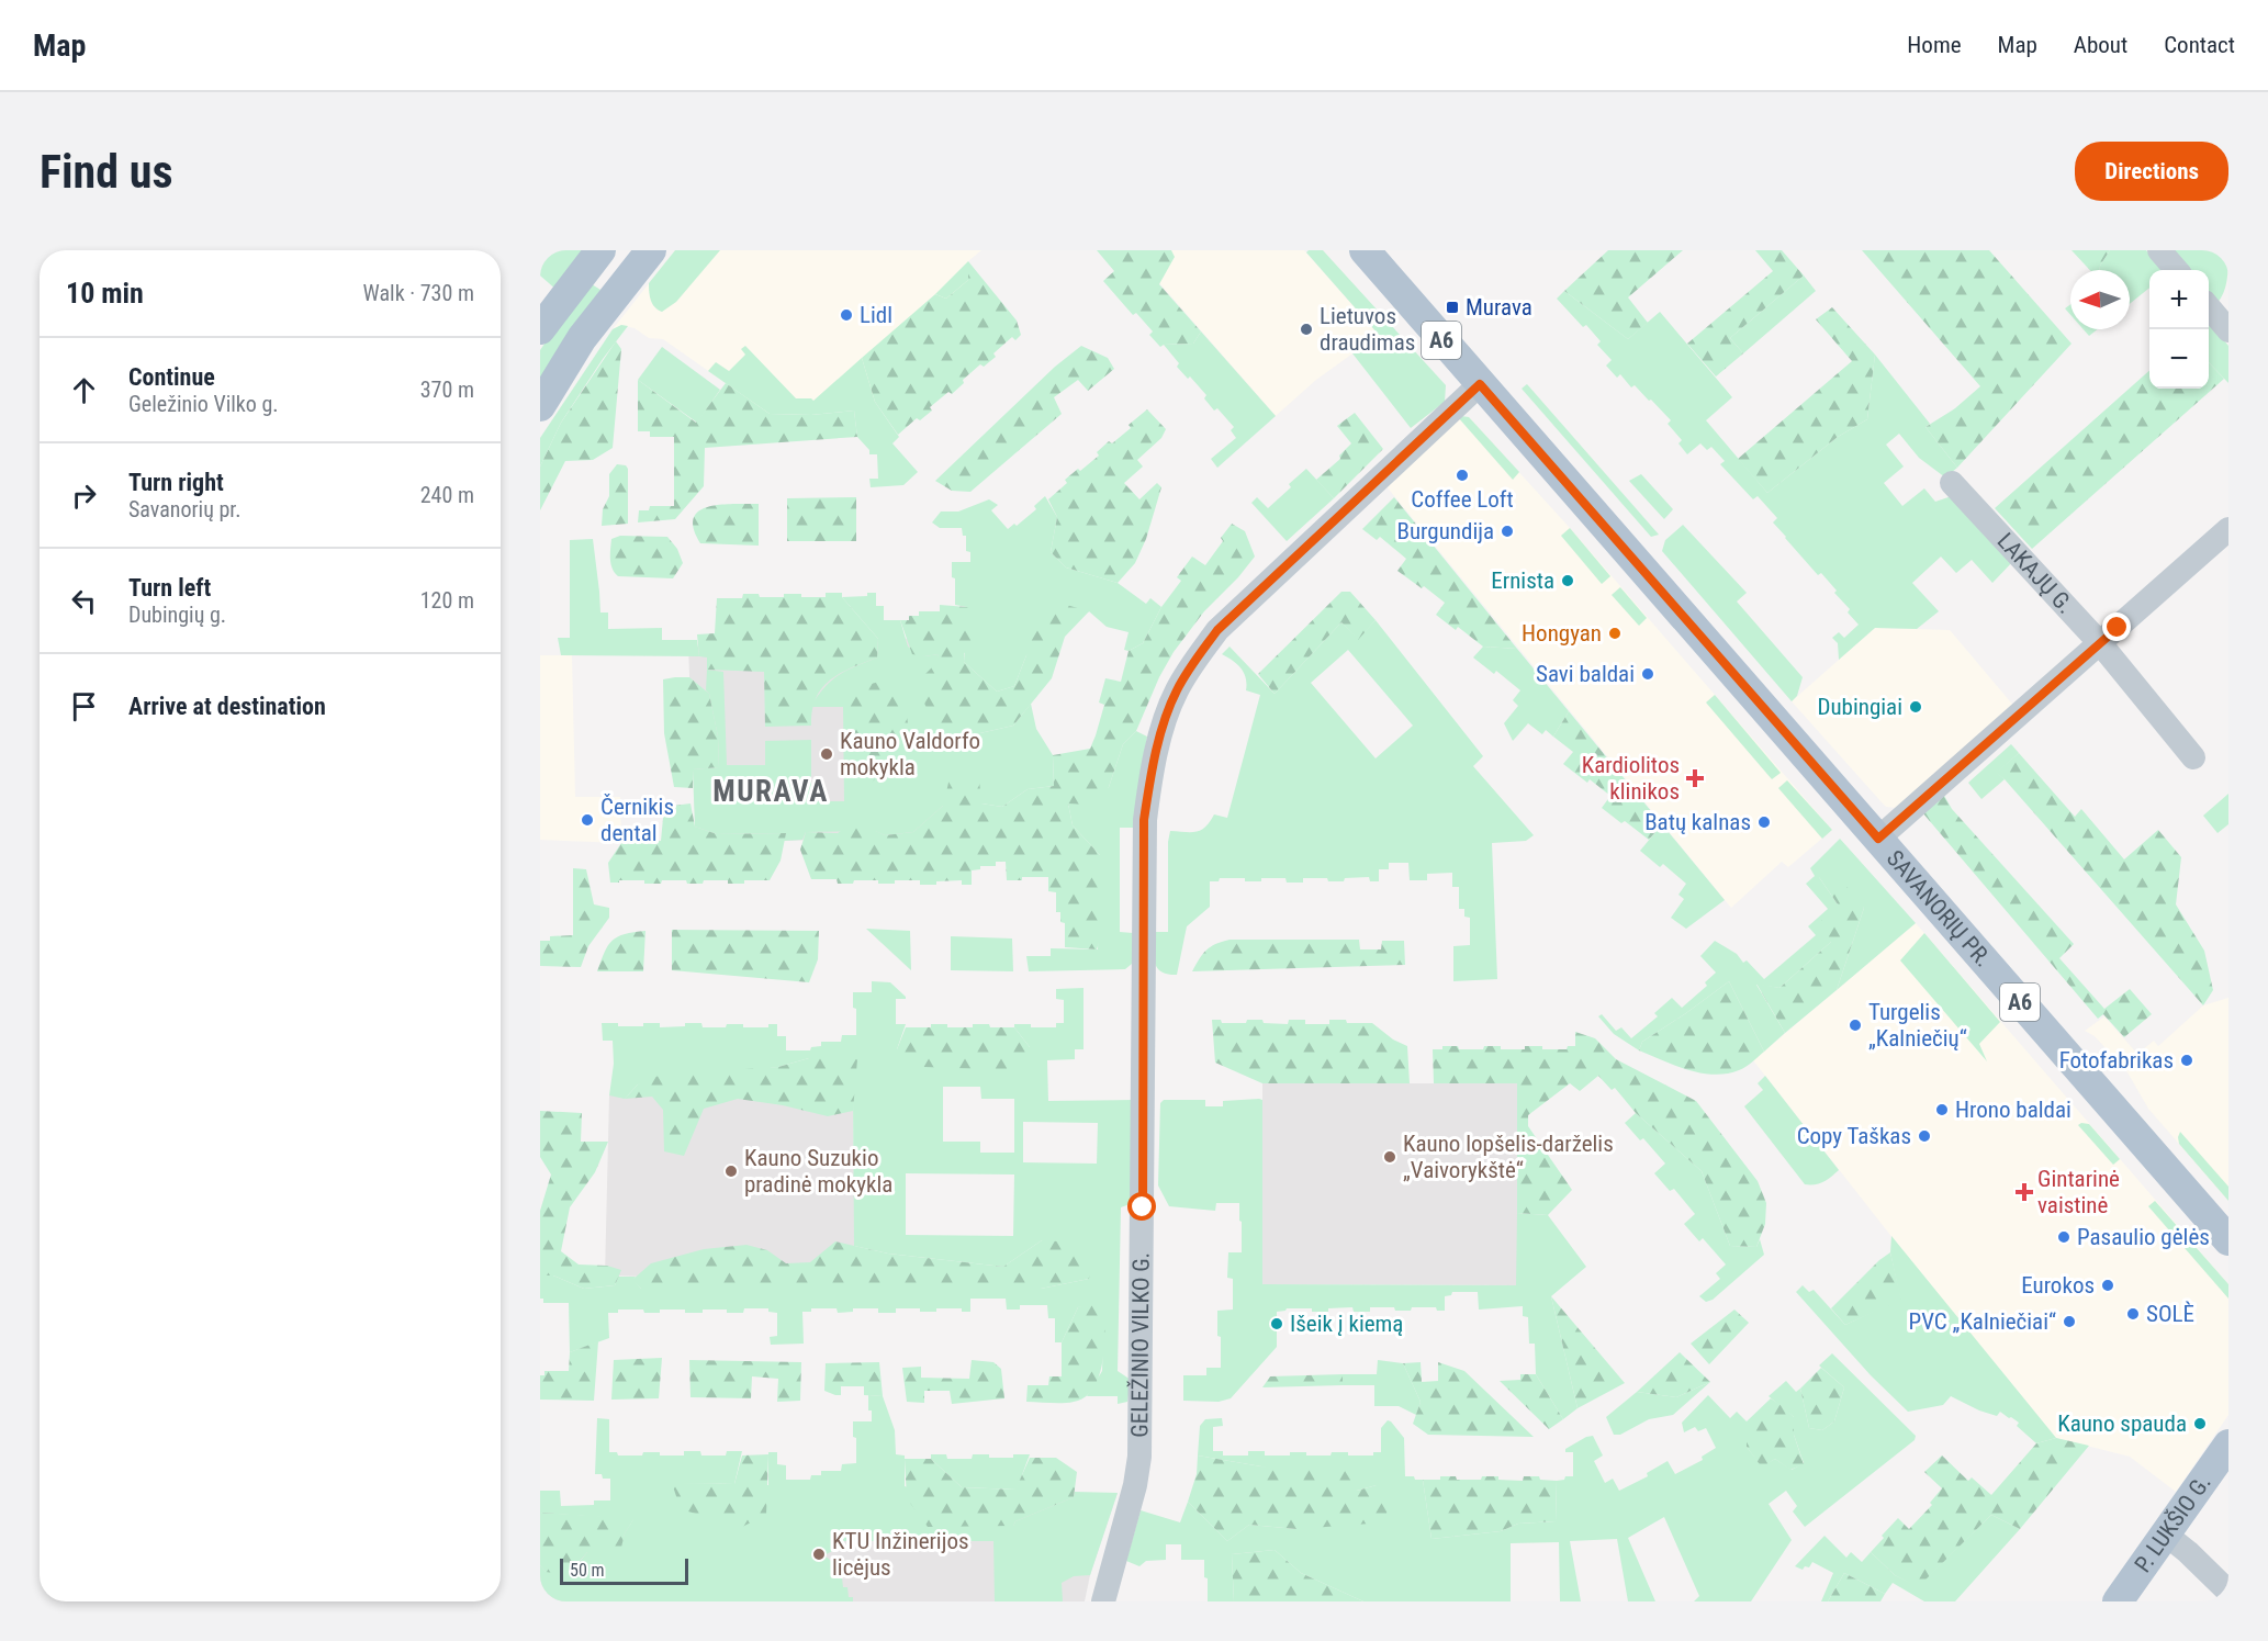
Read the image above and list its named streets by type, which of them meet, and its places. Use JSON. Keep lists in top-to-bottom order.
{
  "streets": {
    "main road": ["A6", "SAVANORIŲ PR.", "P. LUKŠIO G."],
    "street": ["LAKAJŲ G.", "GELEŽINIO VILKO G."]
  },
  "crossings": [
    ["SAVANORIŲ PR.", "GELEŽINIO VILKO G."]
  ],
  "districts": ["MURAVA"],
  "places": {
    "transit": ["Murava"],
    "other": [
      "Lidl",
      "Lietuvos draudimas",
      "Coffee Loft",
      "Burgundija",
      "Ernista",
      "Hongyan",
      "Savi baldai",
      "Dubingiai",
      "Kauno Valdorfo mokykla",
      "Černikis dental",
      "Batų kalnas",
      "Turgelis „Kalniečių“",
      "Fotofabrikas",
      "Hrono baldai",
      "Copy Taškas",
      "Kauno lopšelis-darželis „Vaivorykštė“",
      "Kauno Suzukio pradinė mokykla",
      "Pasaulio gėlės",
      "Eurokos",
      "SOLÈ",
      "PVC „Kalniečiai“",
      "Išeik į kiemą",
      "Kauno spauda",
      "KTU Inžinerijos licėjus"
    ],
    "health": ["Kardiolitos klinikos", "Gintarinė vaistinė"]
  },
  "scale_bar": "50 m",
  "north": "left",
  "page": {
    "header": "Map",
    "nav": [
      "Home",
      "Map",
      "About",
      "Contact"
    ],
    "buttons": "Directions",
    "title": "Find us",
    "heading": ["10 min", "Walk · 730 m"],
    "map_buttons": ["+", "−"],
    "list": [
      ["Continue", "Geležinio Vilko g.", "370 m"],
      ["Turn right", "Savanorių pr.", "240 m"],
      ["Turn left", "Dubingių g.", "120 m"],
      "Arrive at destination"
    ],
    "scale": "50 m"
  }
}
